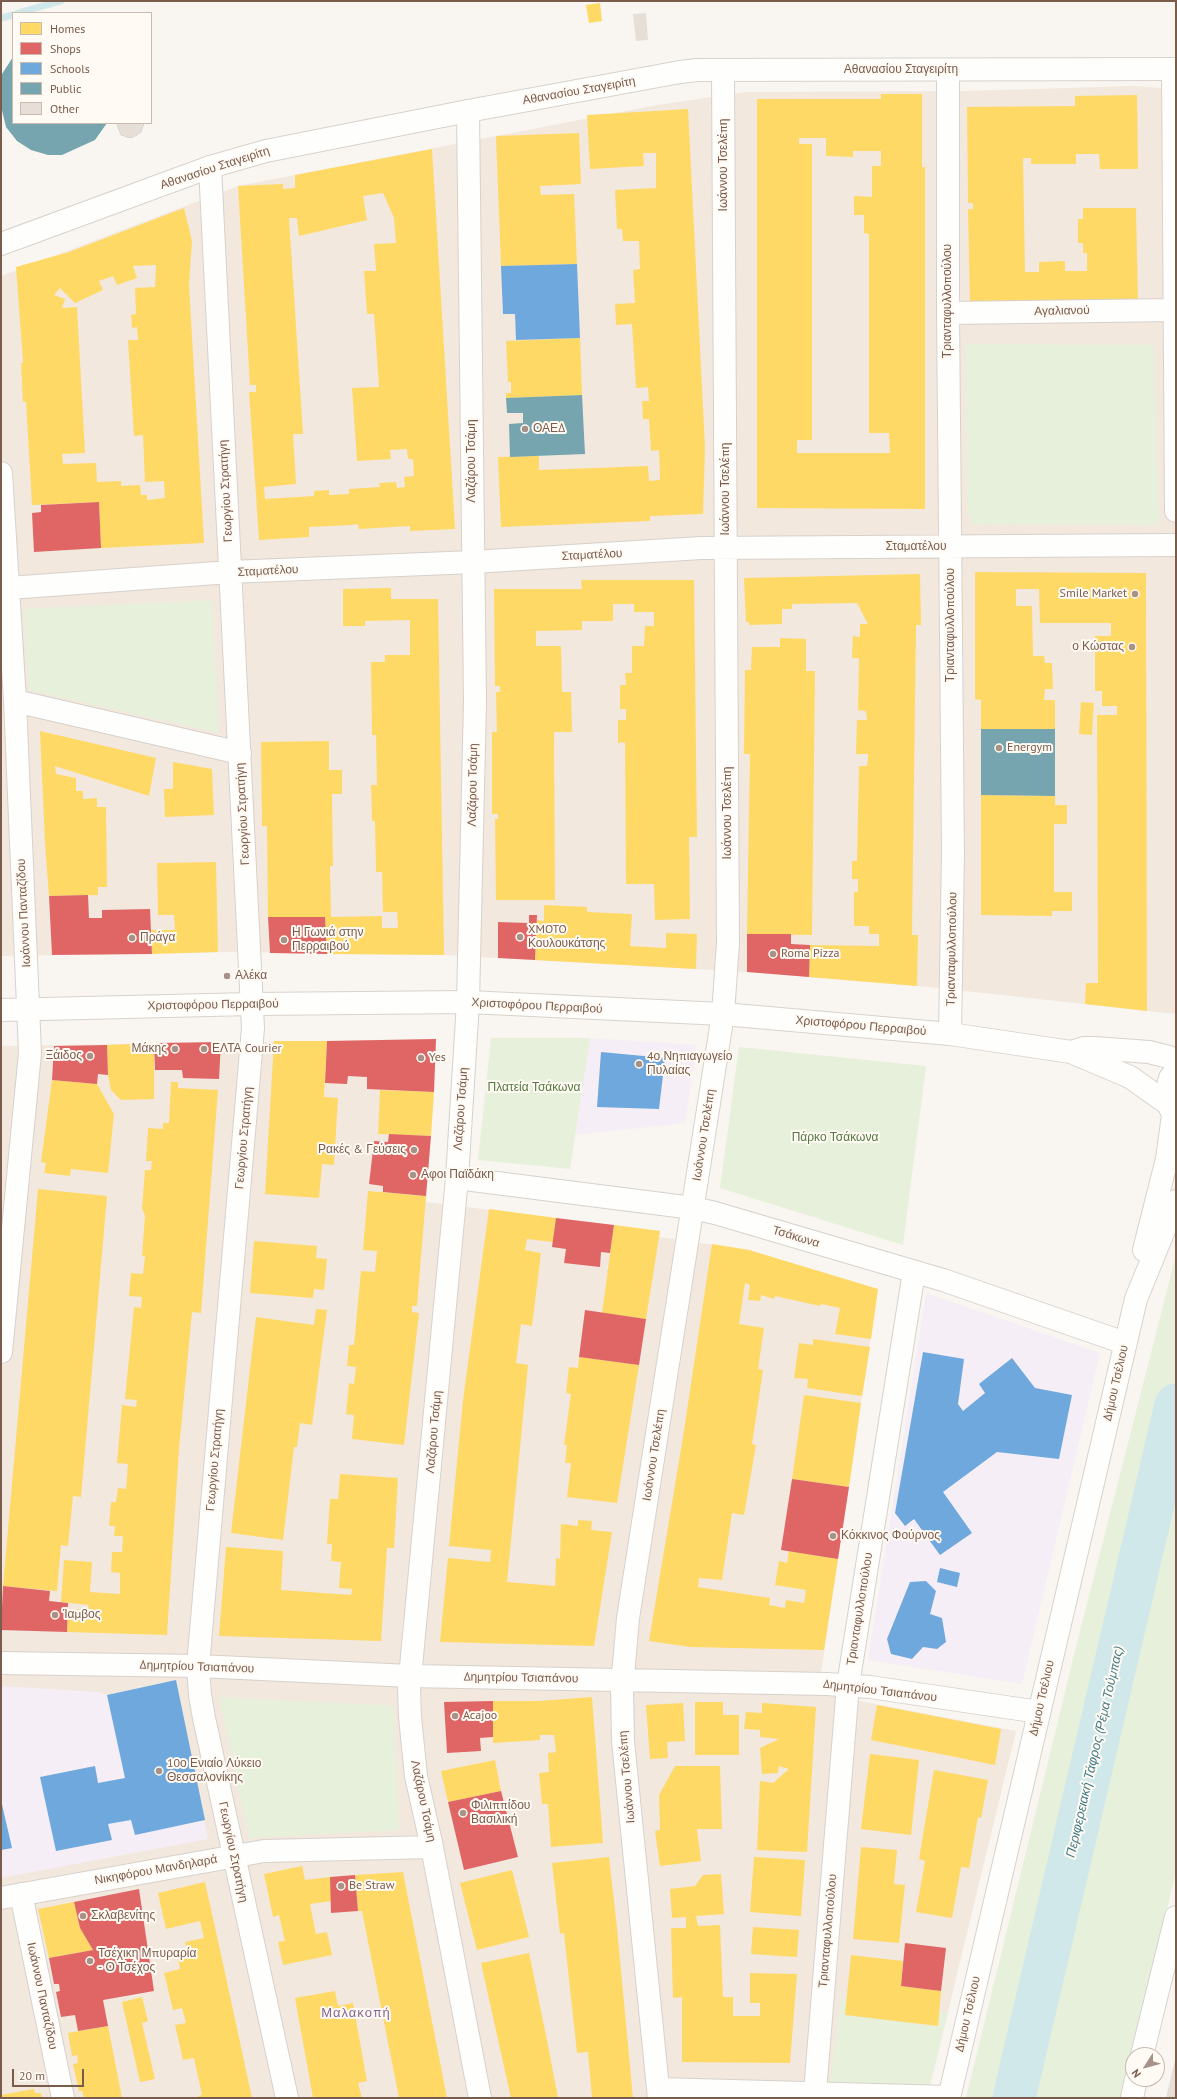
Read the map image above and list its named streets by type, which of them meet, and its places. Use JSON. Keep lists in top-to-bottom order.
{
  "streets": {
    "street": [
      "Αθανασίου Σταγειρίτη",
      "Ιωάννου Τσελέπη",
      "Τριανταφυλλοπούλου",
      "Αγαλιανού",
      "Λαζάρου Τσάμη",
      "Γεωργίου Στρατήγη",
      "Σταματέλου",
      "Ιωάννου Πανταζίδου",
      "Χριστοφόρου Περραιβού",
      "Τσάκωνα",
      "Δήμου Τσέλιου",
      "Δημητρίου Τσιαπάνου",
      "Νικηφόρου Μανδηλαρά"
    ]
  },
  "crossings": [
    ["Αθανασίου Σταγειρίτη", "Ιωάννου Τσελέπη"],
    ["Αθανασίου Σταγειρίτη", "Τριανταφυλλοπούλου"],
    ["Αθανασίου Σταγειρίτη", "Λαζάρου Τσάμη"],
    ["Αθανασίου Σταγειρίτη", "Γεωργίου Στρατήγη"],
    ["Ιωάννου Τσελέπη", "Σταματέλου"],
    ["Ιωάννου Τσελέπη", "Χριστοφόρου Περραιβού"],
    ["Ιωάννου Τσελέπη", "Τσάκωνα"],
    ["Ιωάννου Τσελέπη", "Δημητρίου Τσιαπάνου"],
    ["Τριανταφυλλοπούλου", "Αγαλιανού"],
    ["Τριανταφυλλοπούλου", "Σταματέλου"],
    ["Τριανταφυλλοπούλου", "Χριστοφόρου Περραιβού"],
    ["Τριανταφυλλοπούλου", "Τσάκωνα"],
    ["Τριανταφυλλοπούλου", "Δημητρίου Τσιαπάνου"],
    ["Λαζάρου Τσάμη", "Σταματέλου"],
    ["Λαζάρου Τσάμη", "Χριστοφόρου Περραιβού"],
    ["Λαζάρου Τσάμη", "Τσάκωνα"],
    ["Λαζάρου Τσάμη", "Δημητρίου Τσιαπάνου"],
    ["Λαζάρου Τσάμη", "Νικηφόρου Μανδηλαρά"],
    ["Γεωργίου Στρατήγη", "Σταματέλου"],
    ["Γεωργίου Στρατήγη", "Χριστοφόρου Περραιβού"],
    ["Γεωργίου Στρατήγη", "Δημητρίου Τσιαπάνου"],
    ["Γεωργίου Στρατήγη", "Νικηφόρου Μανδηλαρά"],
    ["Σταματέλου", "Ιωάννου Πανταζίδου"],
    ["Ιωάννου Πανταζίδου", "Χριστοφόρου Περραιβού"],
    ["Ιωάννου Πανταζίδου", "Νικηφόρου Μανδηλαρά"],
    ["Χριστοφόρου Περραιβού", "Δήμου Τσέλιου"],
    ["Τσάκωνα", "Δήμου Τσέλιου"],
    ["Δήμου Τσέλιου", "Δημητρίου Τσιαπάνου"]
  ],
  "districts": ["Μαλακοπή"],
  "water": ["Περιφερειακή Τάφρος (Ρέμα Τούμπας)"],
  "parks": ["Πλατεία Τσάκωνα", "Πάρκο Τσάκωνα"],
  "places": [
    "ΟΑΕΔ",
    "Smile Market",
    "ο Κώστας",
    "Energym",
    "XMOTO Κουλουκάτσης",
    "Πράγα",
    "Η Γωνιά στην Περραιβού",
    "Roma Pizza",
    "Αλέκα",
    "Μάκης",
    "ΕΛΤΑ Courier",
    "Ξάιδος",
    "Yes",
    "4ο Νηπιαγωγείο Πυλαίας",
    "Ρακές & Γεύσεις",
    "Αφοι Παϊδάκη",
    "Κόκκινος Φούρνος",
    "Ίαμβος",
    "Acajoo",
    "10ο Ενιαίο Λύκειο Θεσσαλονίκης",
    "Φιλιππίδου Βασιλική",
    "Be Straw",
    "Σκλαβενίτης",
    "Τσέχικη Μπυραρία - Ο Τσέχος"
  ],
  "legend": [
    "Homes",
    "Shops",
    "Schools",
    "Public",
    "Other"
  ],
  "scale_bar": "20 m",
  "north": "bottom left"
}
